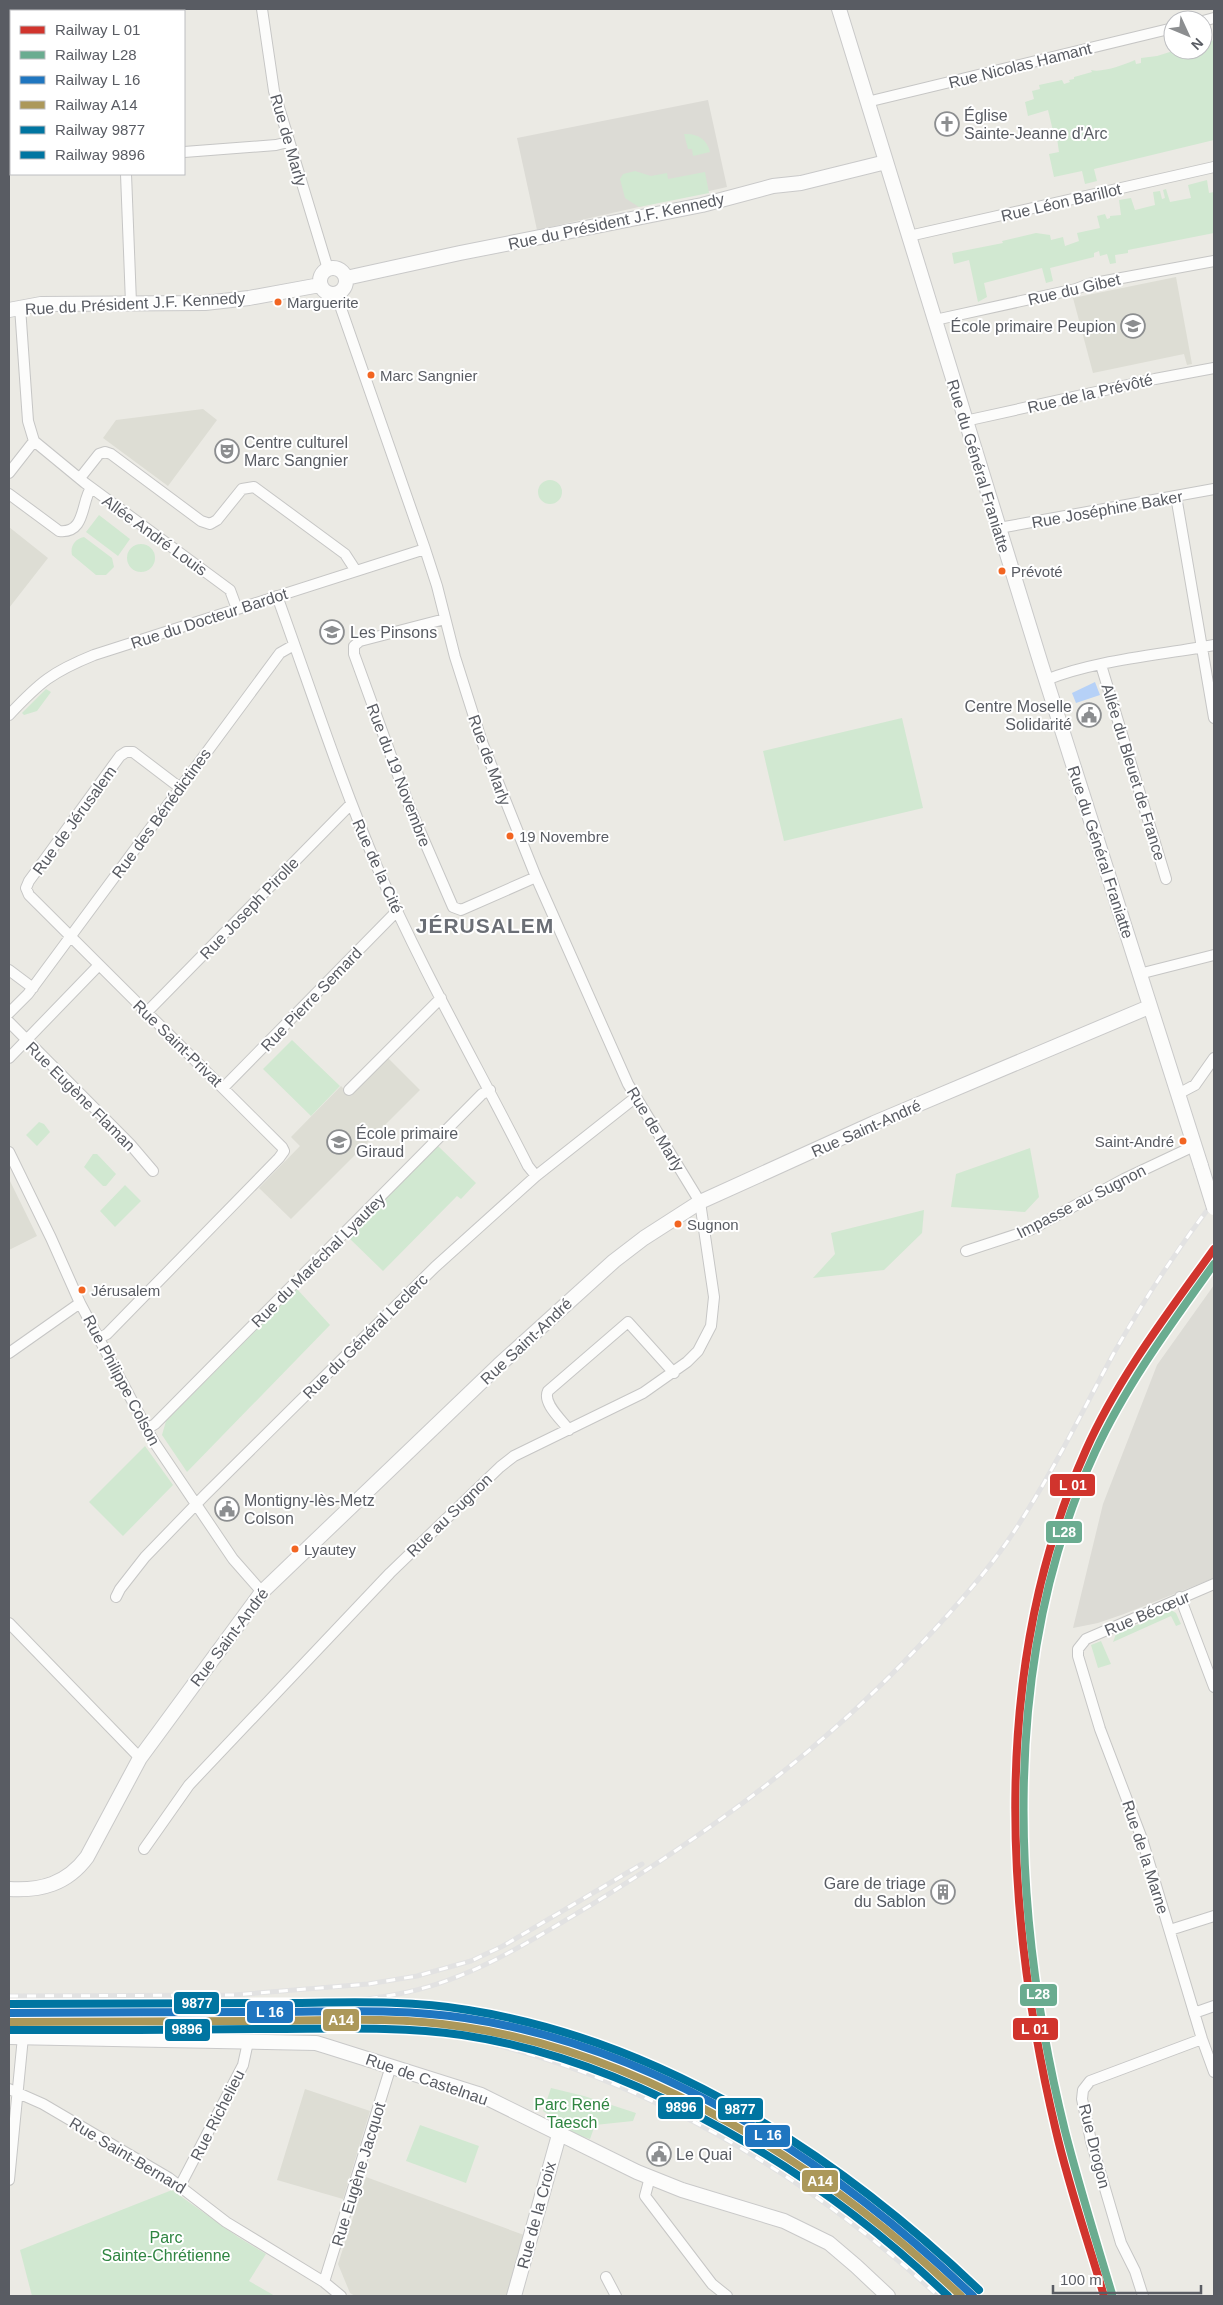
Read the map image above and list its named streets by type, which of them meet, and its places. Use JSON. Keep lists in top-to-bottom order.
{
  "streets": {
    "street": [
      "Rue Nicolas Hamant",
      "Rue de Marly",
      "Rue Léon Barillot",
      "Rue du Président J.F. Kennedy",
      "Rue du Gibet",
      "Rue de la Prévôté",
      "Rue du Général Franiatte",
      "Rue Joséphine Baker",
      "Allée André Louis",
      "Rue du Docteur Bardot",
      "Allée du Bleuet de France",
      "Rue du 19 Novembre",
      "Rue des Bénédictines",
      "Rue de Jérusalem",
      "Rue de la Cité",
      "Rue Joseph Pirolle",
      "Rue Pierre Semard",
      "Rue Saint-Privat",
      "Rue Eugène Flaman",
      "Rue Saint-André",
      "Impasse au Sugnon",
      "Rue du Maréchal Lyautey",
      "Rue du Général Leclerc",
      "Rue Philippe Colson",
      "Rue au Sugnon",
      "Rue Bécœur",
      "Rue de la Marne",
      "Rue de Castelnau",
      "Rue Richelieu",
      "Rue Drogon",
      "Rue Saint-Bernard",
      "Rue Eugène Jacquot",
      "Rue de la Croix"
    ]
  },
  "crossings": [
    ["Rue Nicolas Hamant", "Rue du Général Franiatte"],
    ["Rue de Marly", "Rue du Président J.F. Kennedy"],
    ["Rue de Marly", "Rue du Docteur Bardot"],
    ["Rue de Marly", "Rue du 19 Novembre"],
    ["Rue de Marly", "Rue Saint-André"],
    ["Rue de Marly", "Rue du Général Leclerc"],
    ["Rue de Marly", "Rue au Sugnon"],
    ["Rue Léon Barillot", "Rue du Général Franiatte"],
    ["Rue du Président J.F. Kennedy", "Rue du Général Franiatte"],
    ["Rue du Gibet", "Rue du Général Franiatte"],
    ["Rue de la Prévôté", "Rue du Général Franiatte"],
    ["Rue du Général Franiatte", "Rue Joséphine Baker"],
    ["Rue du Général Franiatte", "Rue Saint-André"],
    ["Rue du Général Franiatte", "Impasse au Sugnon"],
    ["Allée André Louis", "Rue du Docteur Bardot"],
    ["Rue du Docteur Bardot", "Rue de la Cité"],
    ["Rue des Bénédictines", "Rue de Jérusalem"],
    ["Rue des Bénédictines", "Rue de la Cité"],
    ["Rue des Bénédictines", "Rue Saint-Privat"],
    ["Rue de Jérusalem", "Rue Saint-Privat"],
    ["Rue de la Cité", "Rue Joseph Pirolle"],
    ["Rue de la Cité", "Rue Pierre Semard"],
    ["Rue de la Cité", "Rue du Maréchal Lyautey"],
    ["Rue de la Cité", "Rue du Général Leclerc"],
    ["Rue Joseph Pirolle", "Rue Saint-Privat"],
    ["Rue Pierre Semard", "Rue Saint-Privat"],
    ["Rue Saint-Privat", "Rue Philippe Colson"],
    ["Rue Saint-André", "Rue Philippe Colson"],
    ["Rue Saint-André", "Rue au Sugnon"],
    ["Rue du Maréchal Lyautey", "Rue Philippe Colson"],
    ["Rue du Général Leclerc", "Rue Philippe Colson"],
    ["Rue Bécœur", "Rue de la Marne"],
    ["Rue de la Marne", "Rue Drogon"],
    ["Rue de Castelnau", "Rue Richelieu"],
    ["Rue de Castelnau", "Rue Eugène Jacquot"],
    ["Rue de Castelnau", "Rue de la Croix"],
    ["Rue Richelieu", "Rue Saint-Bernard"],
    ["Rue Saint-Bernard", "Rue Eugène Jacquot"]
  ],
  "districts": ["JÉRUSALEM"],
  "parks": ["Parc René Taesch", "Parc Sainte-Chrétienne"],
  "places": {
    "church": ["Église Sainte-Jeanne d'Arc"],
    "other": [
      "Marguerite",
      "Marc Sangnier",
      "Prévoté",
      "19 Novembre",
      "Saint-André",
      "Sugnon",
      "Jérusalem",
      "Lyautey"
    ],
    "school or university": ["École primaire Peupion", "Les Pinsons", "École primaire Giraud"],
    "theatre": ["Centre culturel Marc Sangnier"],
    "public building": ["Centre Moselle Solidarité", "Montigny-lès-Metz Colson", "Le Quai"],
    "building": ["Gare de triage du Sablon"]
  },
  "lines": [
    "rail line L28",
    "rail line 9877",
    "rail line A14",
    "rail line 9896"
  ],
  "legend": [
    "Railway L 01",
    "Railway L28",
    "Railway L 16",
    "Railway A14",
    "Railway 9877",
    "Railway 9896"
  ],
  "scale_bar": "100 m",
  "north": "bottom right"
}
